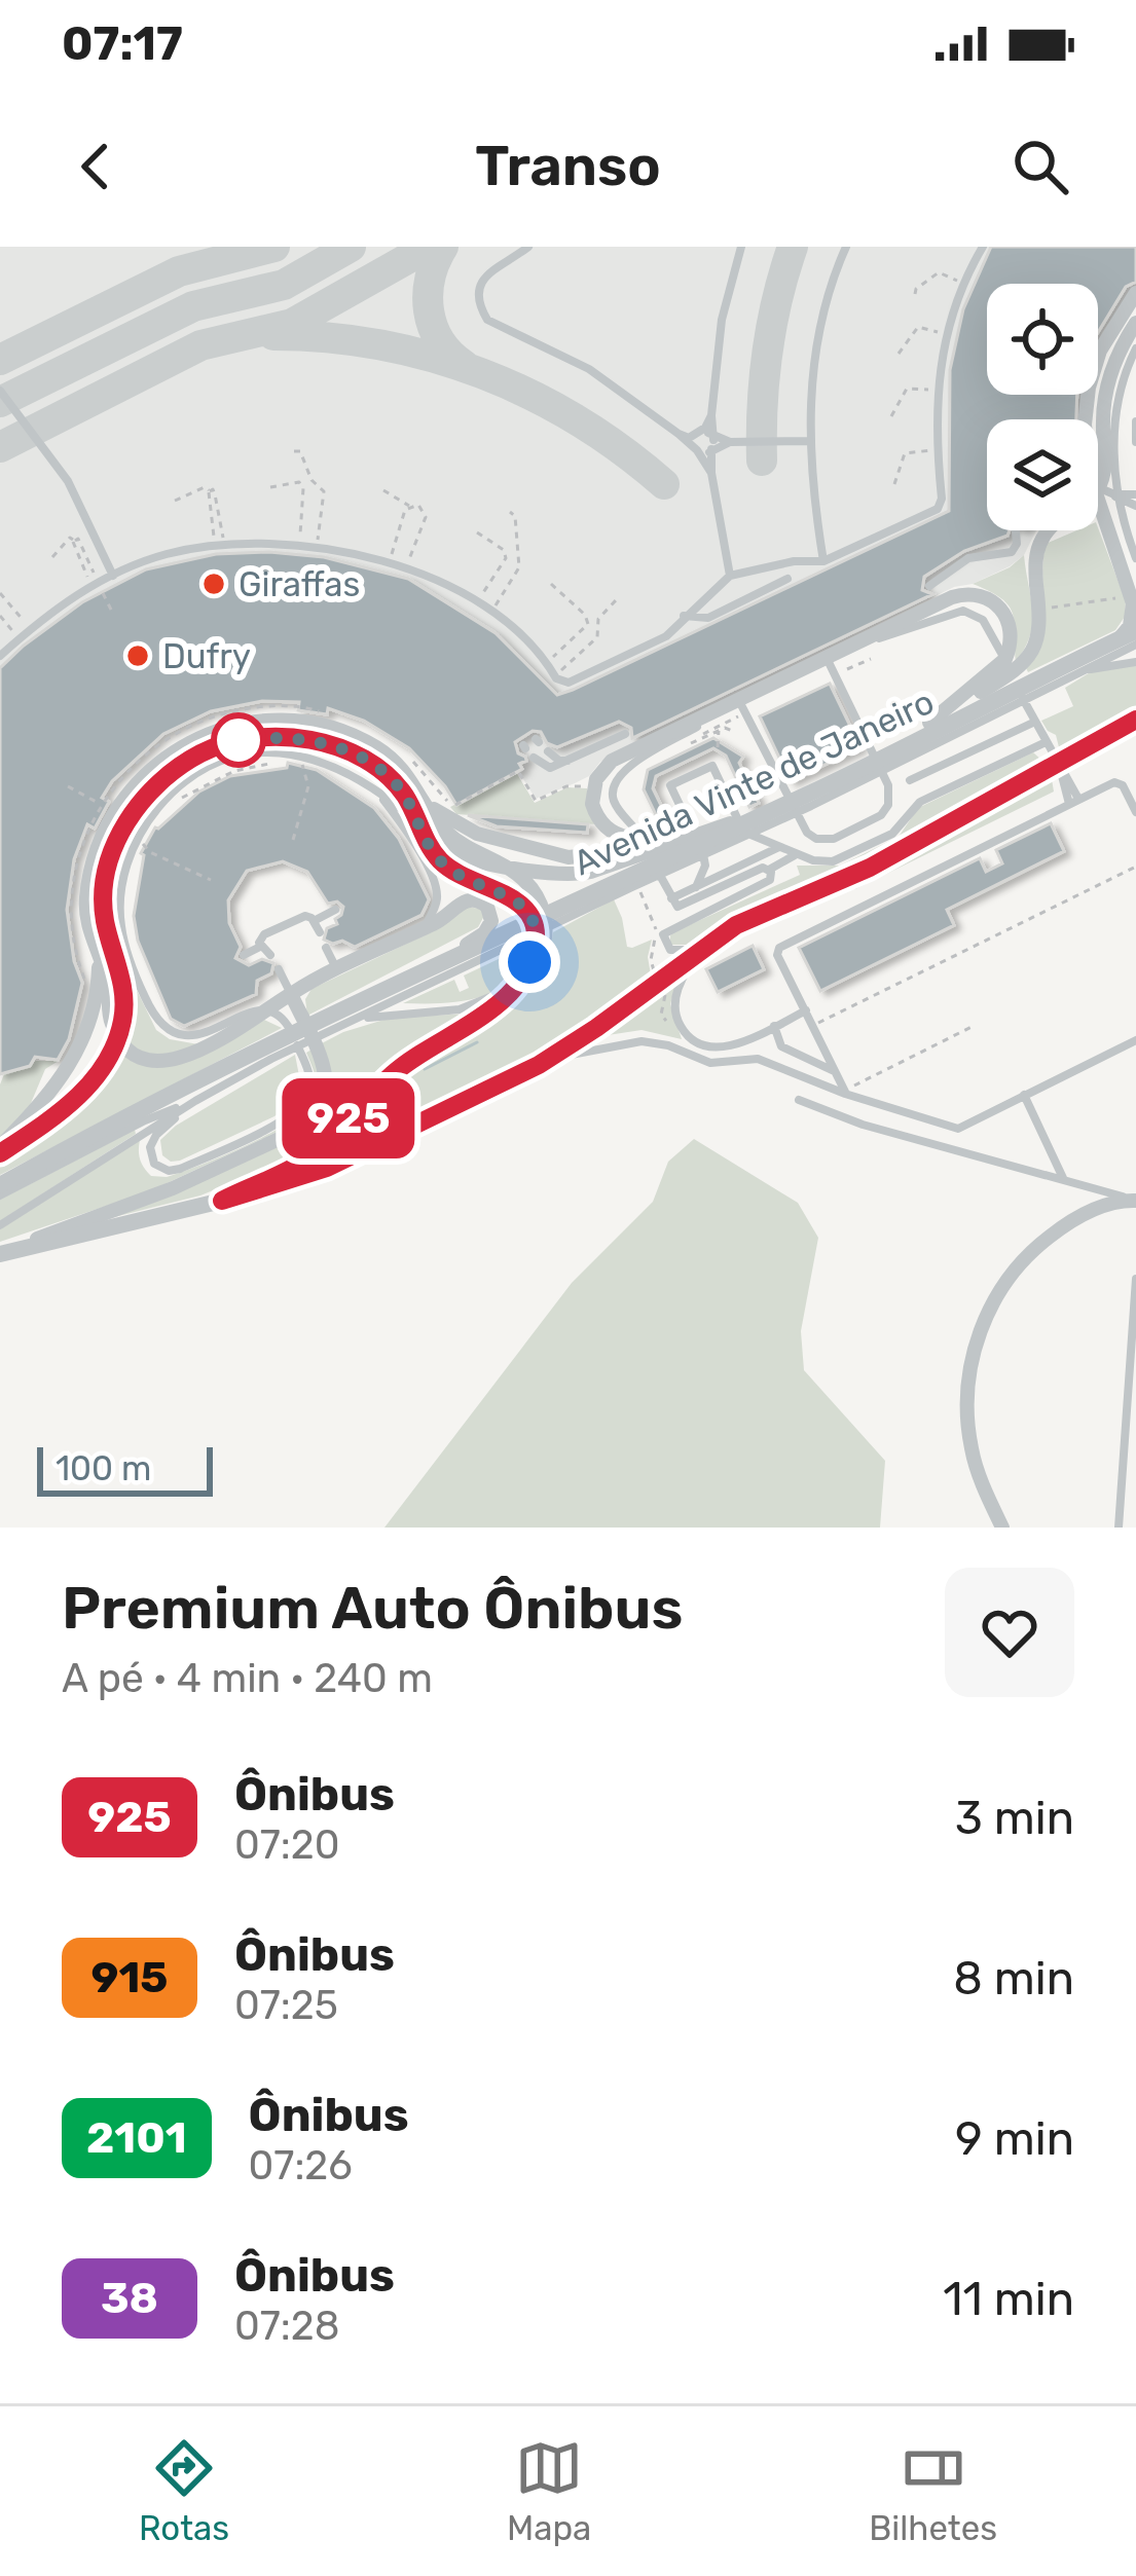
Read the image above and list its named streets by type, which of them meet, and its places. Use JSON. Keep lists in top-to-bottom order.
{
  "streets": {
    "street": ["Avenida Vinte de Janeiro"]
  },
  "places": ["Giraffas", "Dufry"],
  "lines": ["bus line 925"],
  "scale_bar": "100 m",
  "page": {
    "status": "07:17",
    "header": "Transo",
    "on_map": "925",
    "scale": "100 m",
    "heading": ["Premium Auto Ônibus", "A pé · 4 min · 240 m"],
    "list": [
      {
        "mark": "925",
        "name": "Ônibus",
        "note": "07:20",
        "value": "3 min"
      },
      {
        "mark": "915",
        "name": "Ônibus",
        "note": "07:25",
        "value": "8 min"
      },
      {
        "mark": "2101",
        "name": "Ônibus",
        "note": "07:26",
        "value": "9 min"
      },
      {
        "mark": "38",
        "name": "Ônibus",
        "note": "07:28",
        "value": "11 min"
      }
    ],
    "tabs": ["Rotas", "Mapa", "Bilhetes"]
  }
}
